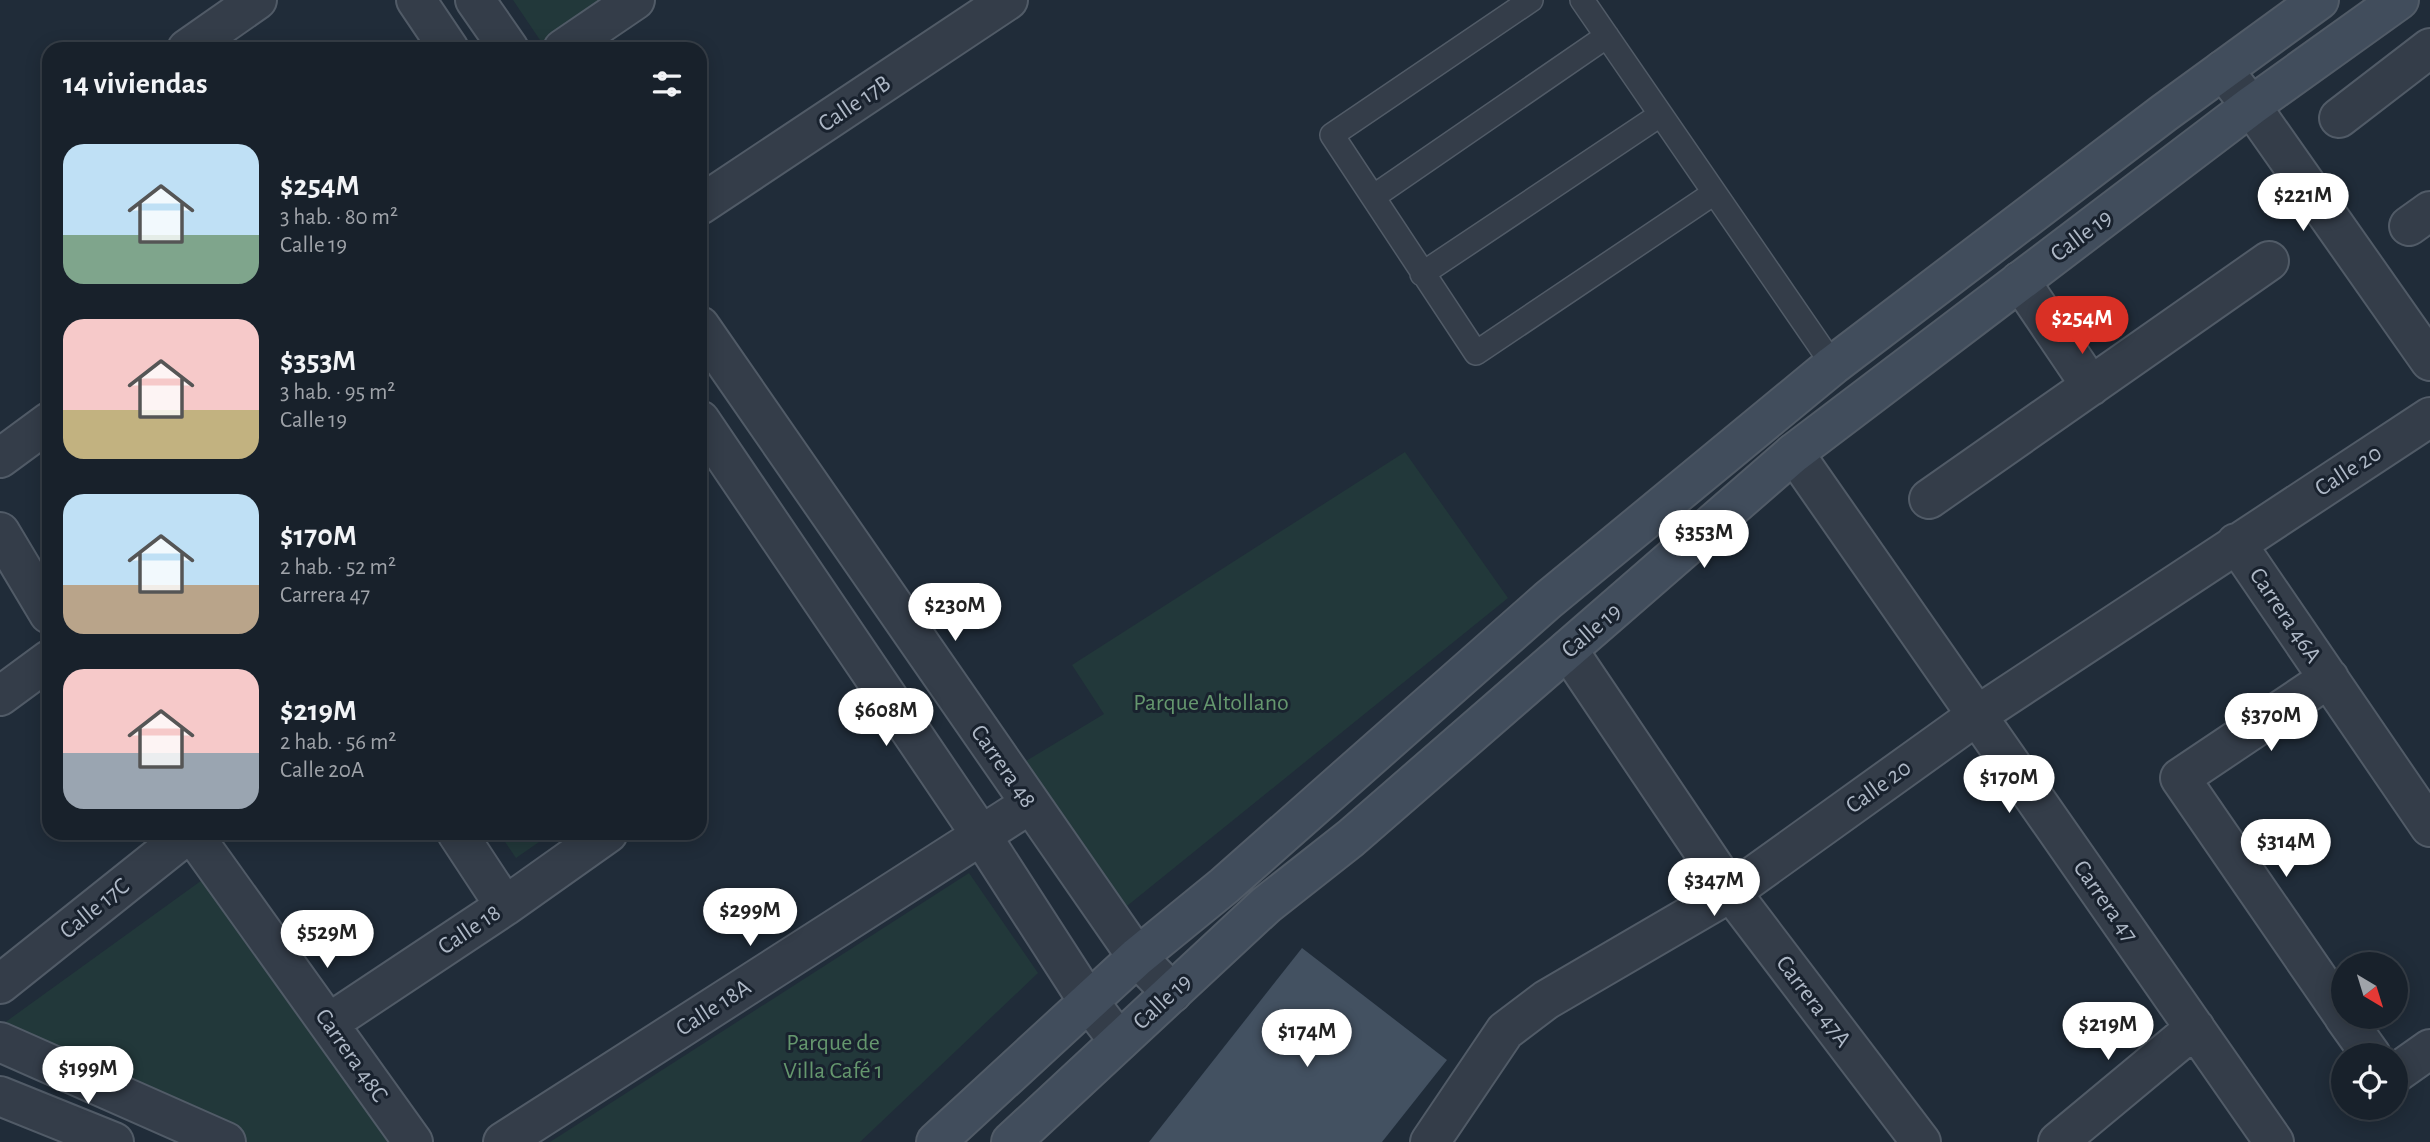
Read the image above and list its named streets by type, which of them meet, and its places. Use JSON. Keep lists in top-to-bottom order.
{
  "streets": {
    "main road": ["Calle 19"],
    "street": [
      "Calle 17B",
      "Calle 20",
      "Carrera 46A",
      "Carrera 48",
      "Carrera 47",
      "Calle 17C",
      "Calle 18",
      "Carrera 47A",
      "Calle 18A",
      "Carrera 48C"
    ]
  },
  "crossings": [
    ["Calle 19", "Carrera 48"],
    ["Calle 19", "Carrera 47"],
    ["Calle 19", "Carrera 47A"],
    ["Calle 20", "Carrera 46A"],
    ["Calle 20", "Carrera 47"],
    ["Calle 20", "Carrera 47A"],
    ["Carrera 48", "Calle 18A"],
    ["Calle 18", "Carrera 48C"]
  ],
  "parks": ["Parque Altollano", "Parque de Villa Café 1"],
  "north": "bottom right",
  "page": {
    "heading": "14 viviendas",
    "list": [
      {
        "name": "$254M",
        "note": "3 hab. · 80 m² · Calle 19"
      },
      {
        "name": "$353M",
        "note": "3 hab. · 95 m² · Calle 19"
      },
      {
        "name": "$170M",
        "note": "2 hab. · 52 m² · Carrera 47"
      },
      {
        "name": "$219M",
        "note": "2 hab. · 56 m² · Calle 20A"
      }
    ],
    "price": [
      "$221M",
      "$254M",
      "$353M",
      "$230M",
      "$608M",
      "$370M",
      "$170M",
      "$314M",
      "$347M",
      "$299M",
      "$529M",
      "$219M",
      "$174M",
      "$199M"
    ]
  }
}
